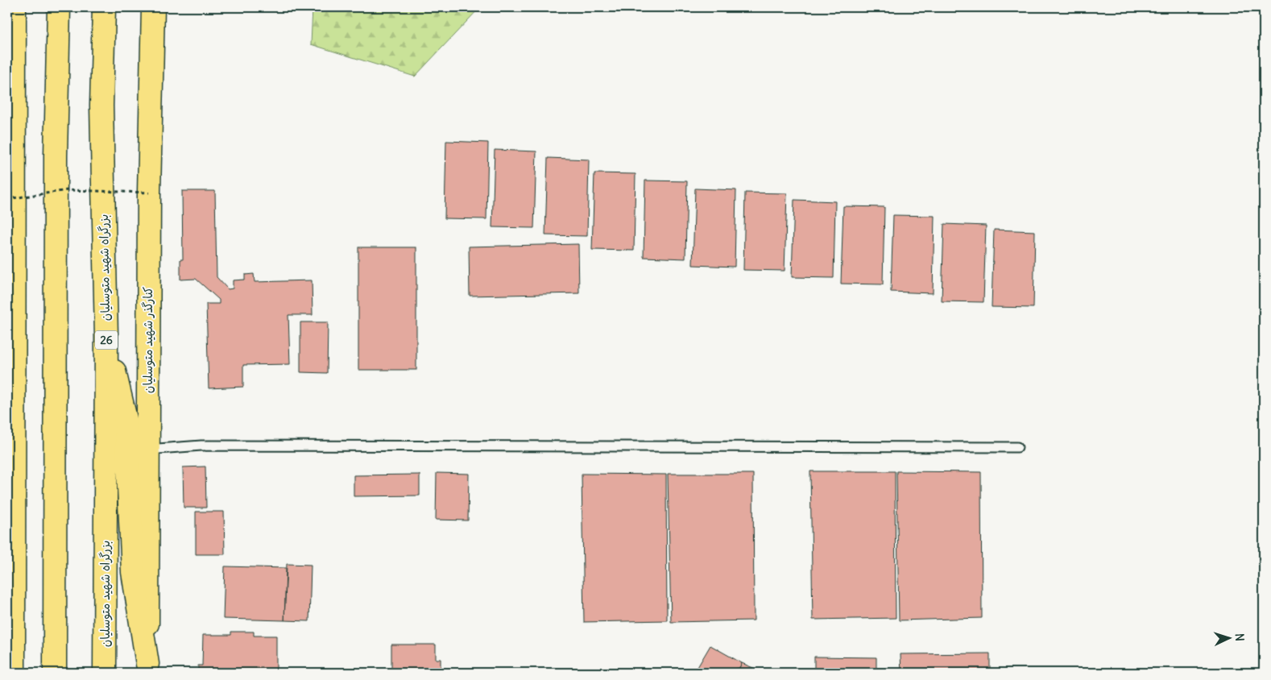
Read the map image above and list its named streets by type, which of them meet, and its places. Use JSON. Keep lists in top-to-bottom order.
{
  "streets": {
    "main road": ["بزرگراه شهید متوسلیان", "26", "کنارگذر شهید متوسلیان"]
  },
  "north": "right"
}
